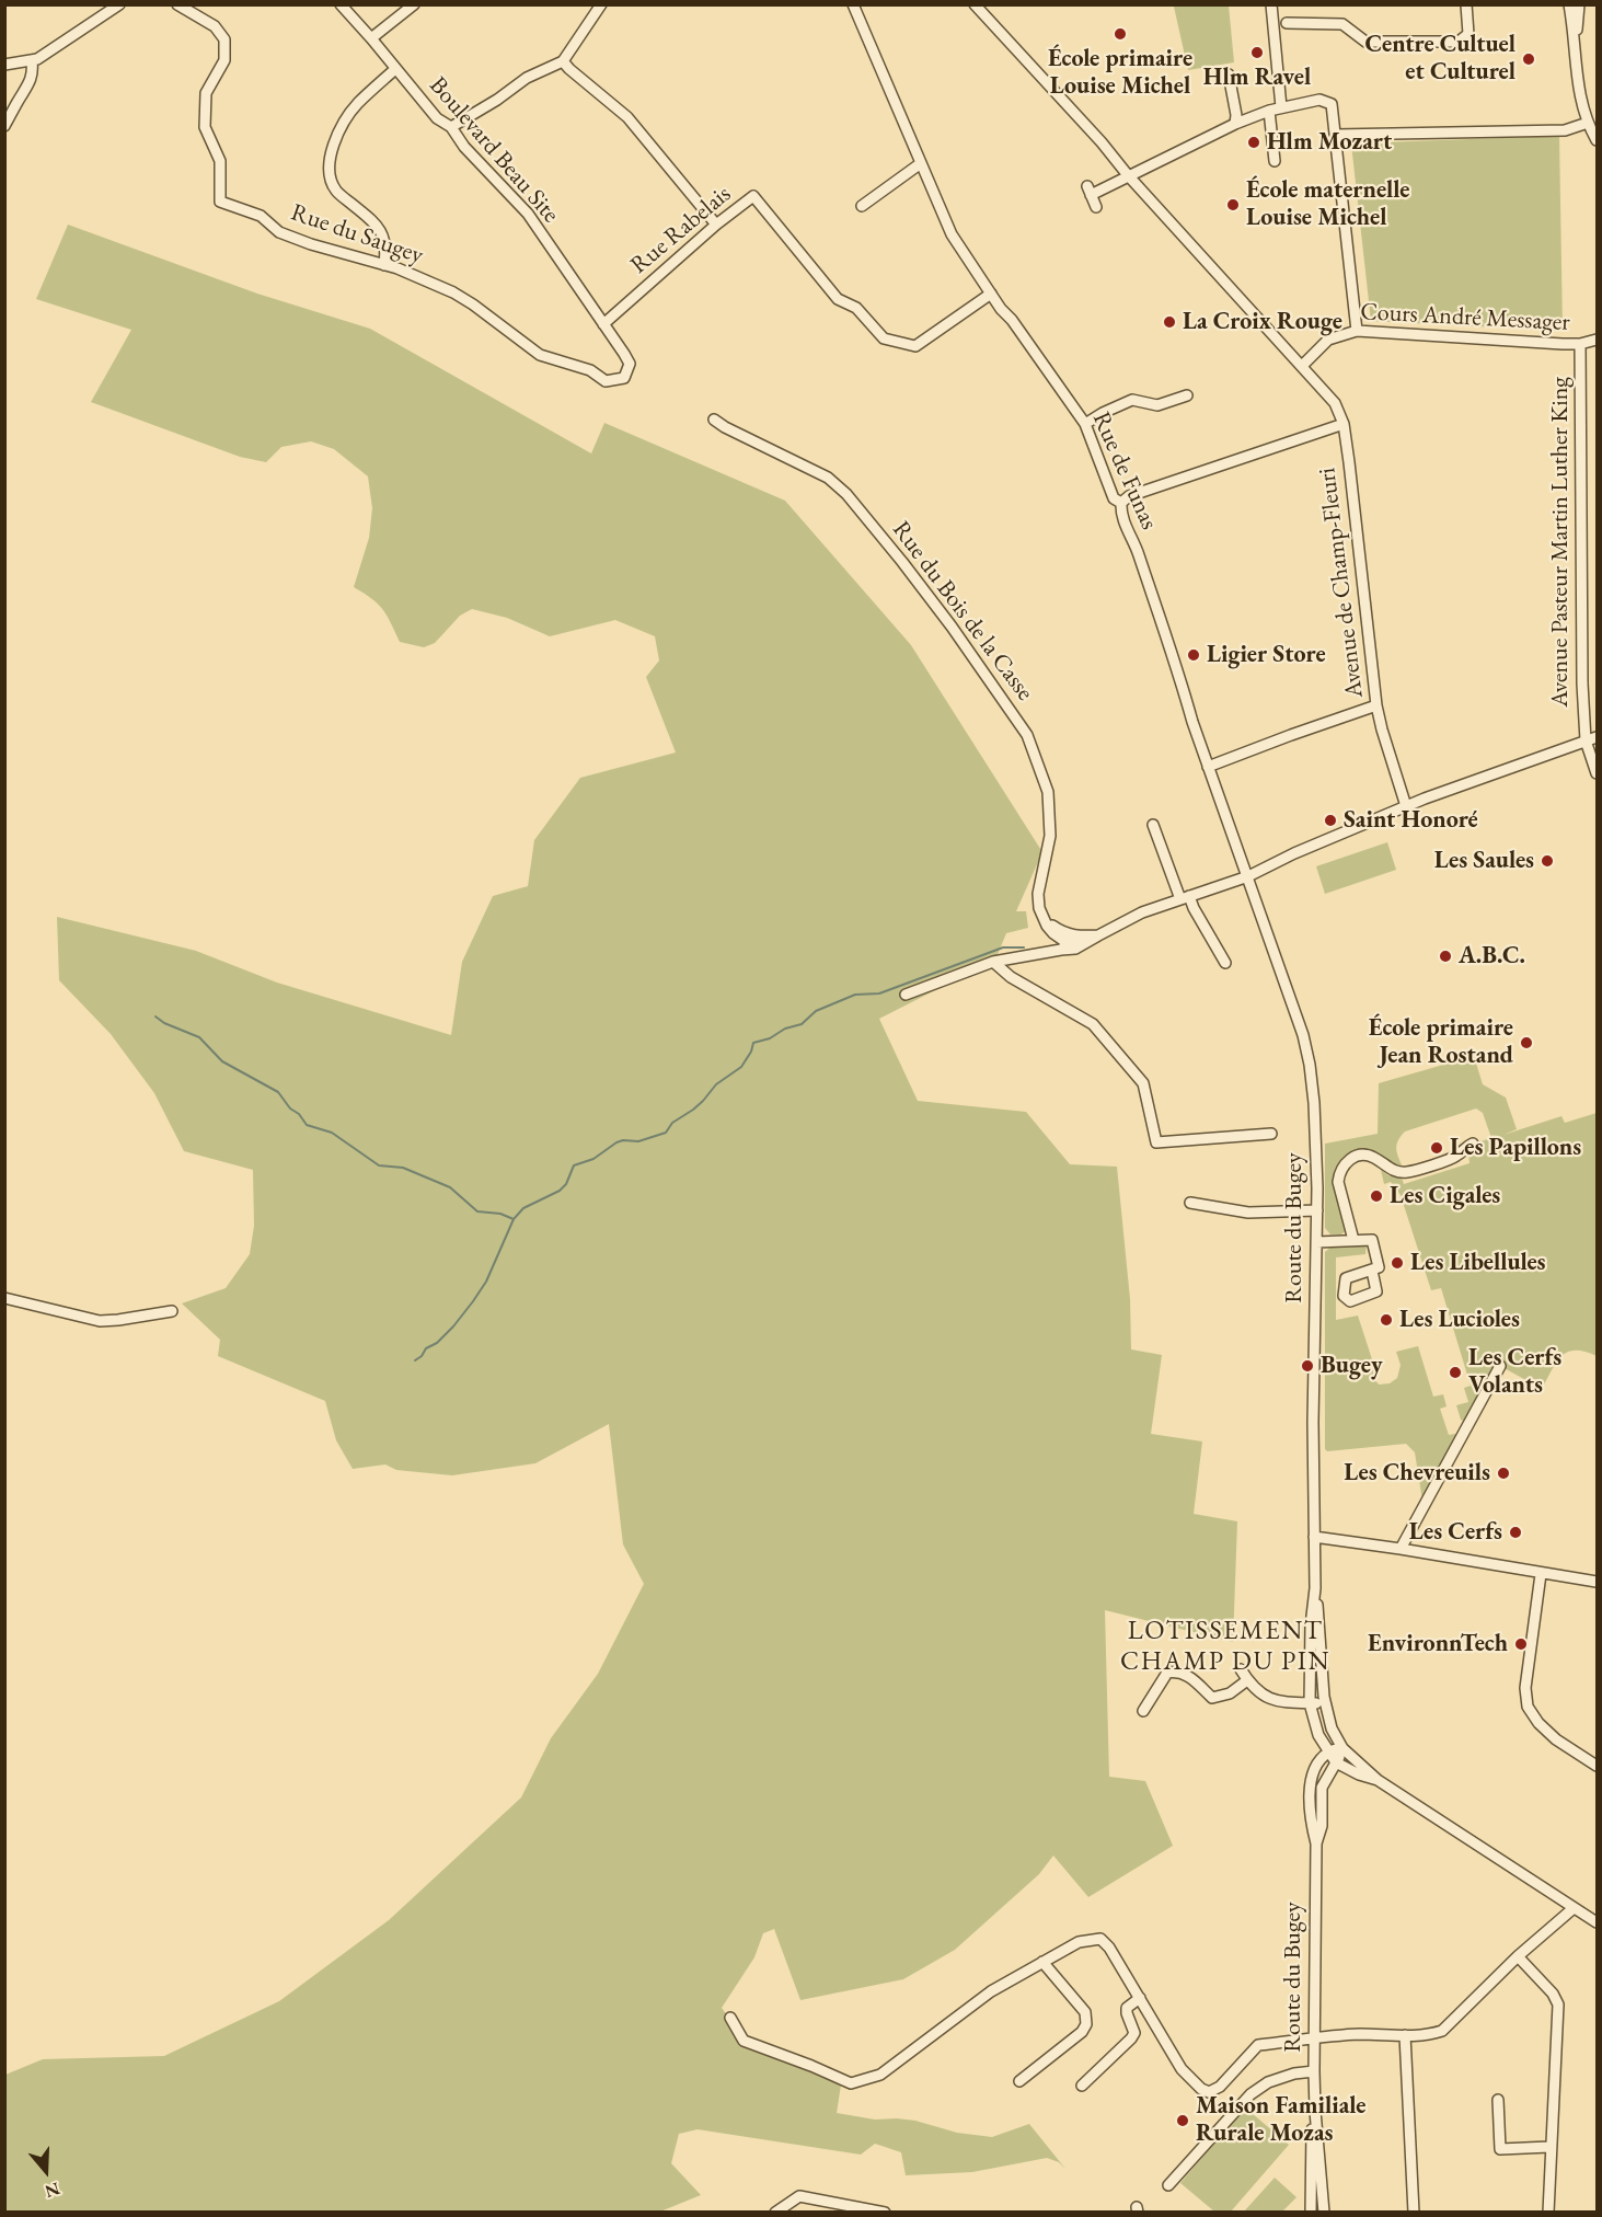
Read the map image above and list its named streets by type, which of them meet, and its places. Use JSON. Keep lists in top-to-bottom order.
{
  "streets": {
    "street": [
      "Boulevard Beau Site",
      "Rue Rabelais",
      "Rue du Saugey",
      "Cours André Messager",
      "Rue de Funas",
      "Avenue Pasteur Martin Luther King",
      "Avenue de Champ-Fleuri",
      "Rue du Bois de la Casse",
      "Route du Bugey"
    ]
  },
  "crossings": [
    ["Boulevard Beau Site", "Rue Rabelais"],
    ["Boulevard Beau Site", "Rue du Saugey"],
    ["Rue Rabelais", "Rue du Saugey"],
    ["Rue Rabelais", "Rue de Funas"],
    ["Cours André Messager", "Avenue Pasteur Martin Luther King"],
    ["Cours André Messager", "Avenue de Champ-Fleuri"],
    ["Rue de Funas", "Route du Bugey"]
  ],
  "districts": ["LOTISSEMENT CHAMP DU PIN"],
  "places": [
    "École primaire Louise Michel",
    "Hlm Ravel",
    "Centre Cultuel et Culturel",
    "Hlm Mozart",
    "École maternelle Louise Michel",
    "La Croix Rouge",
    "Ligier Store",
    "Saint Honoré",
    "Les Saules",
    "A.B.C.",
    "École primaire Jean Rostand",
    "Les Papillons",
    "Les Cigales",
    "Les Libellules",
    "Les Lucioles",
    "Bugey",
    "Les Cerfs Volants",
    "Les Chevreuils",
    "Les Cerfs",
    "EnvironnTech",
    "Maison Familiale Rurale Mozas"
  ],
  "north": "bottom"
}
